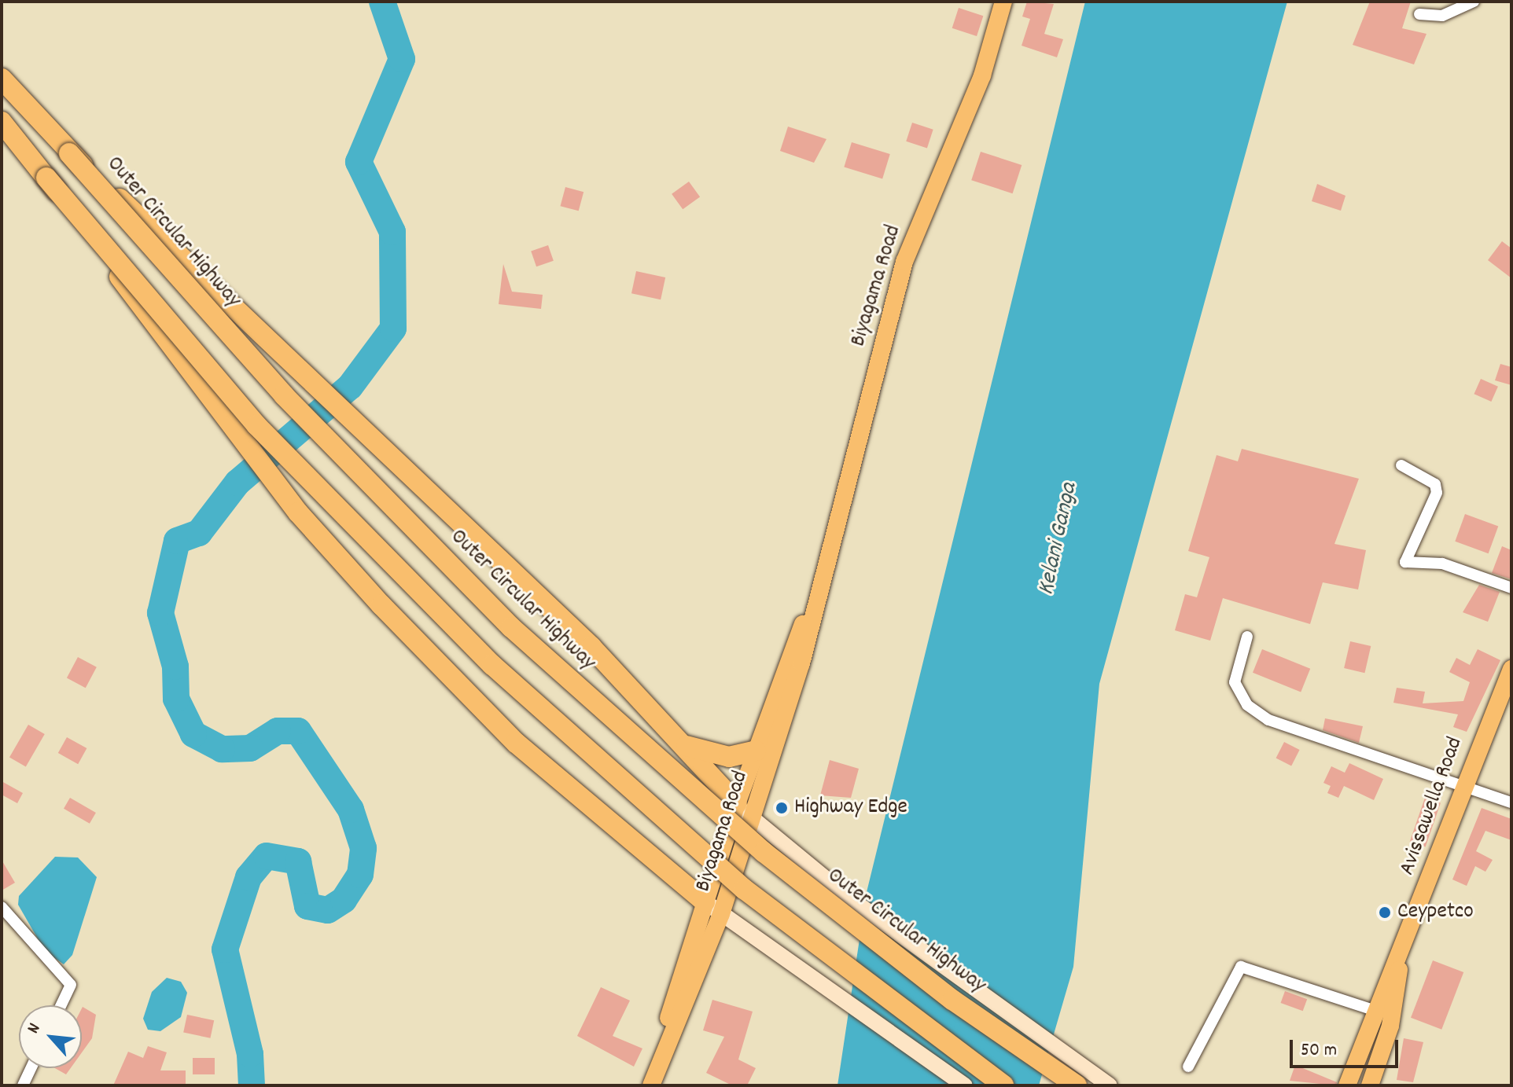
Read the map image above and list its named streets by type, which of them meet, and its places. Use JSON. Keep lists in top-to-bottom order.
{
  "streets": {
    "highway": ["Outer Circular Highway"],
    "main road": ["Biyagama Road", "Avissawella Road"]
  },
  "water": ["Kelani Ganga"],
  "places": ["Highway Edge", "Ceypetco"],
  "scale_bar": "50 m",
  "north": "top left"
}
